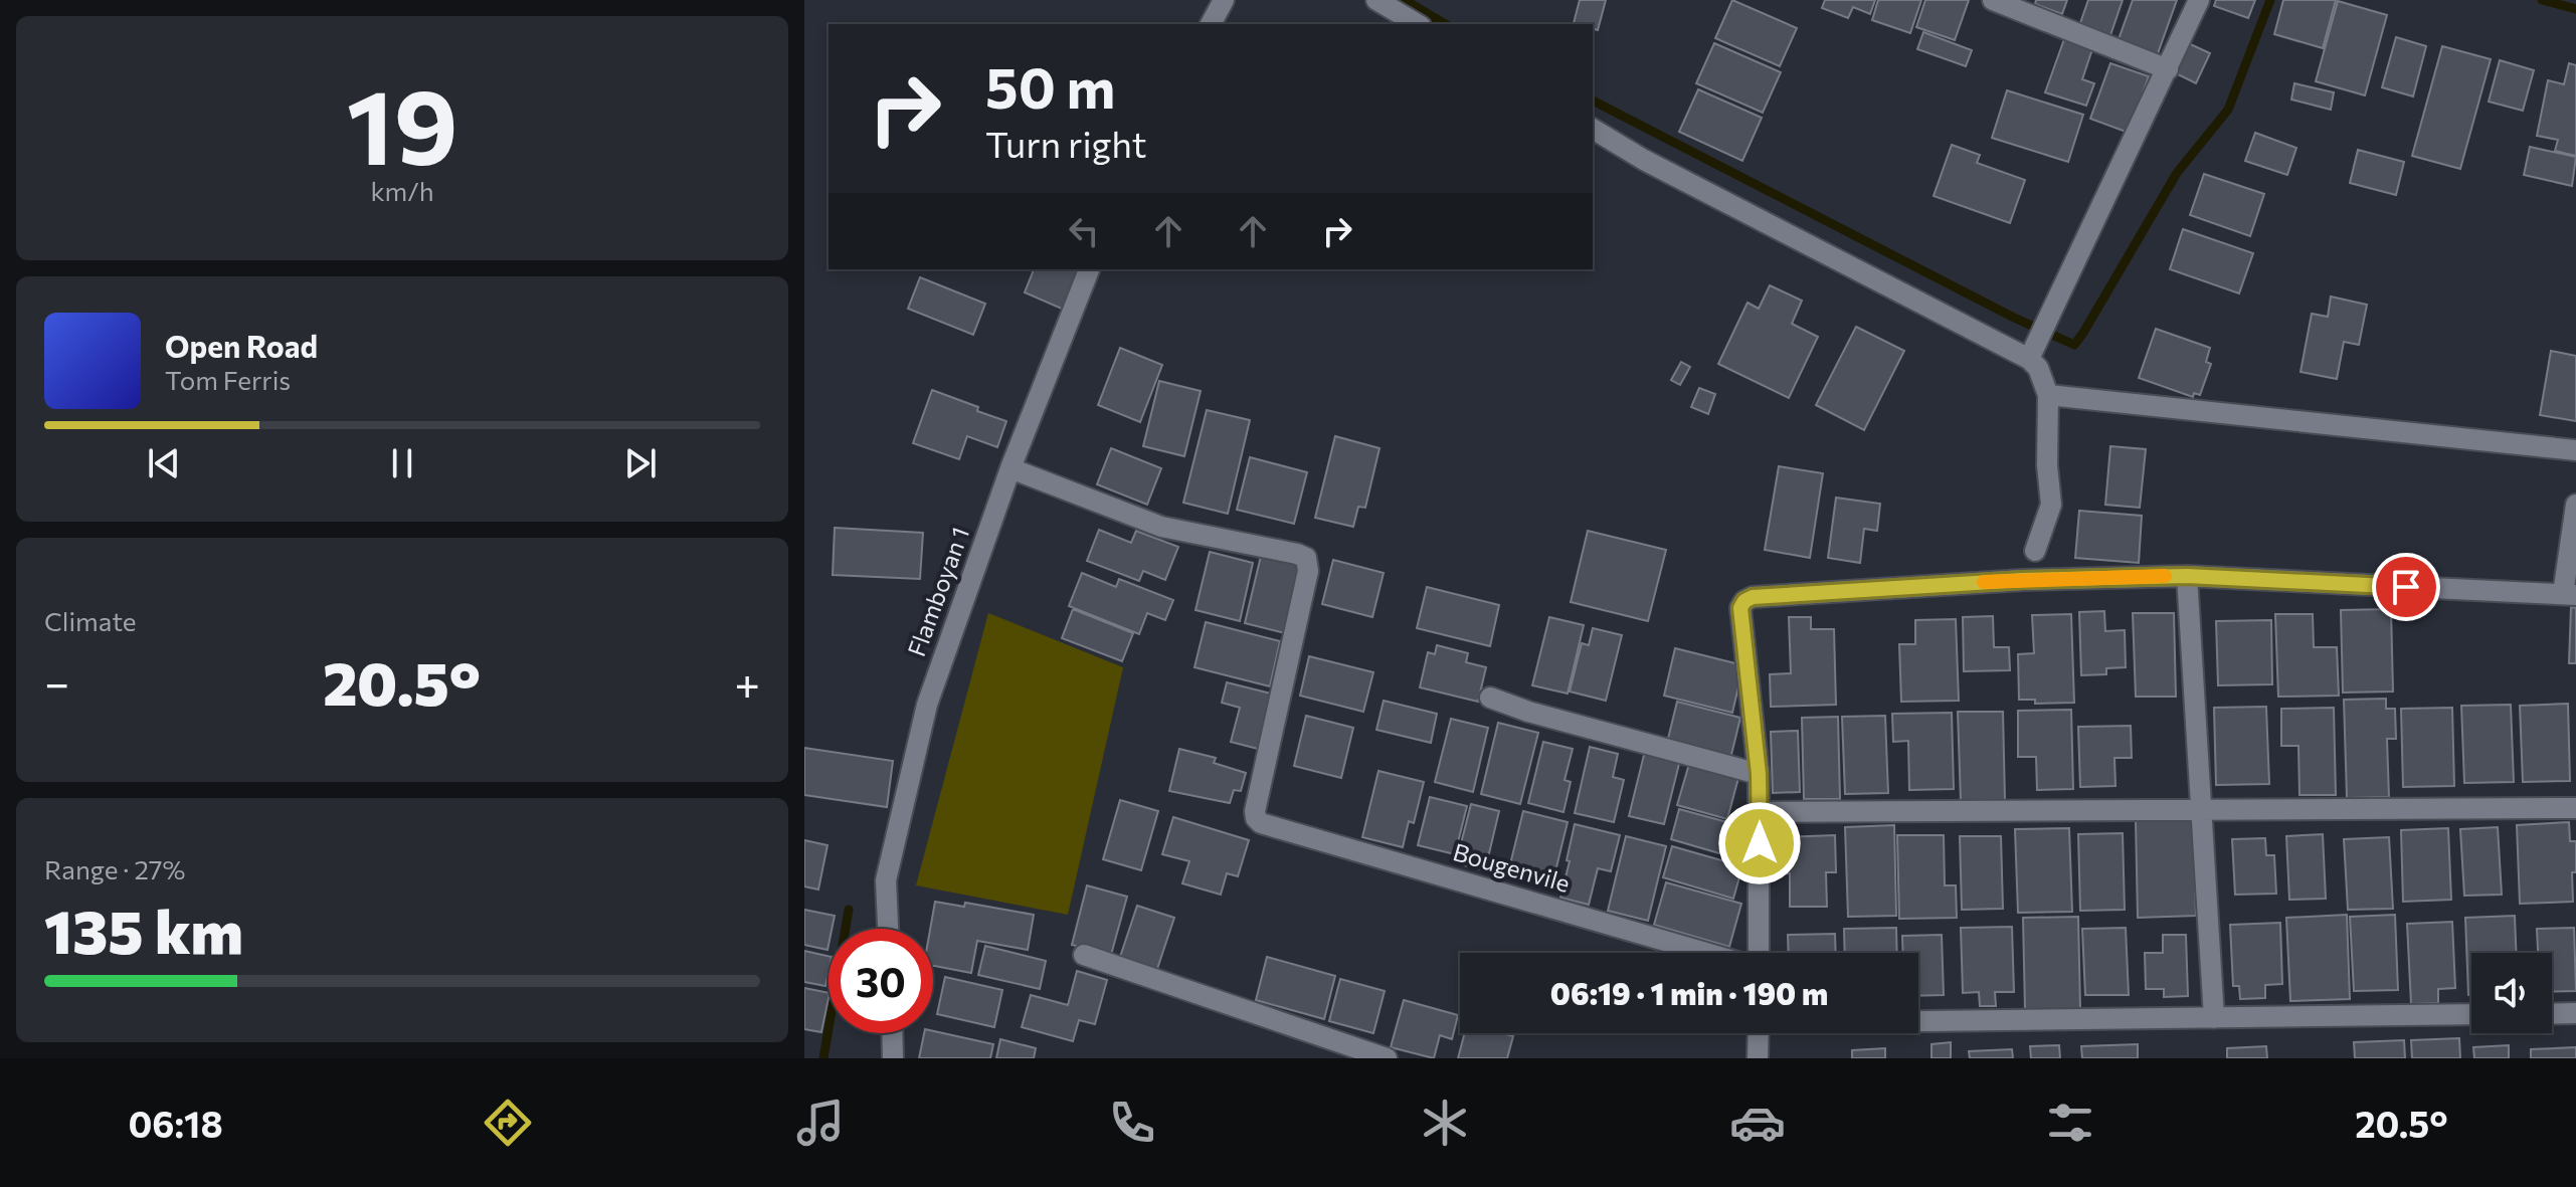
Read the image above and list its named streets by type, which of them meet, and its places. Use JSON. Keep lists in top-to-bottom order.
{
  "streets": {
    "street": ["Flamboyan 1", "Bougenvile"]
  },
  "crossings": [
    ["Flamboyan 1", "Bougenvile"]
  ],
  "page": {
    "tile": [
      ["19", "km/h"],
      "Climate",
      ["Range · 27%", "135 km"]
    ],
    "turn": ["50 m", "Turn right"],
    "song": ["Open Road", "Tom Ferris"],
    "heat": ["−", "20.5°", "+"],
    "limit": "30",
    "trip": "06:19 · 1 min · 190 m",
    "tabs": ["06:18", "20.5°"]
  }
}
